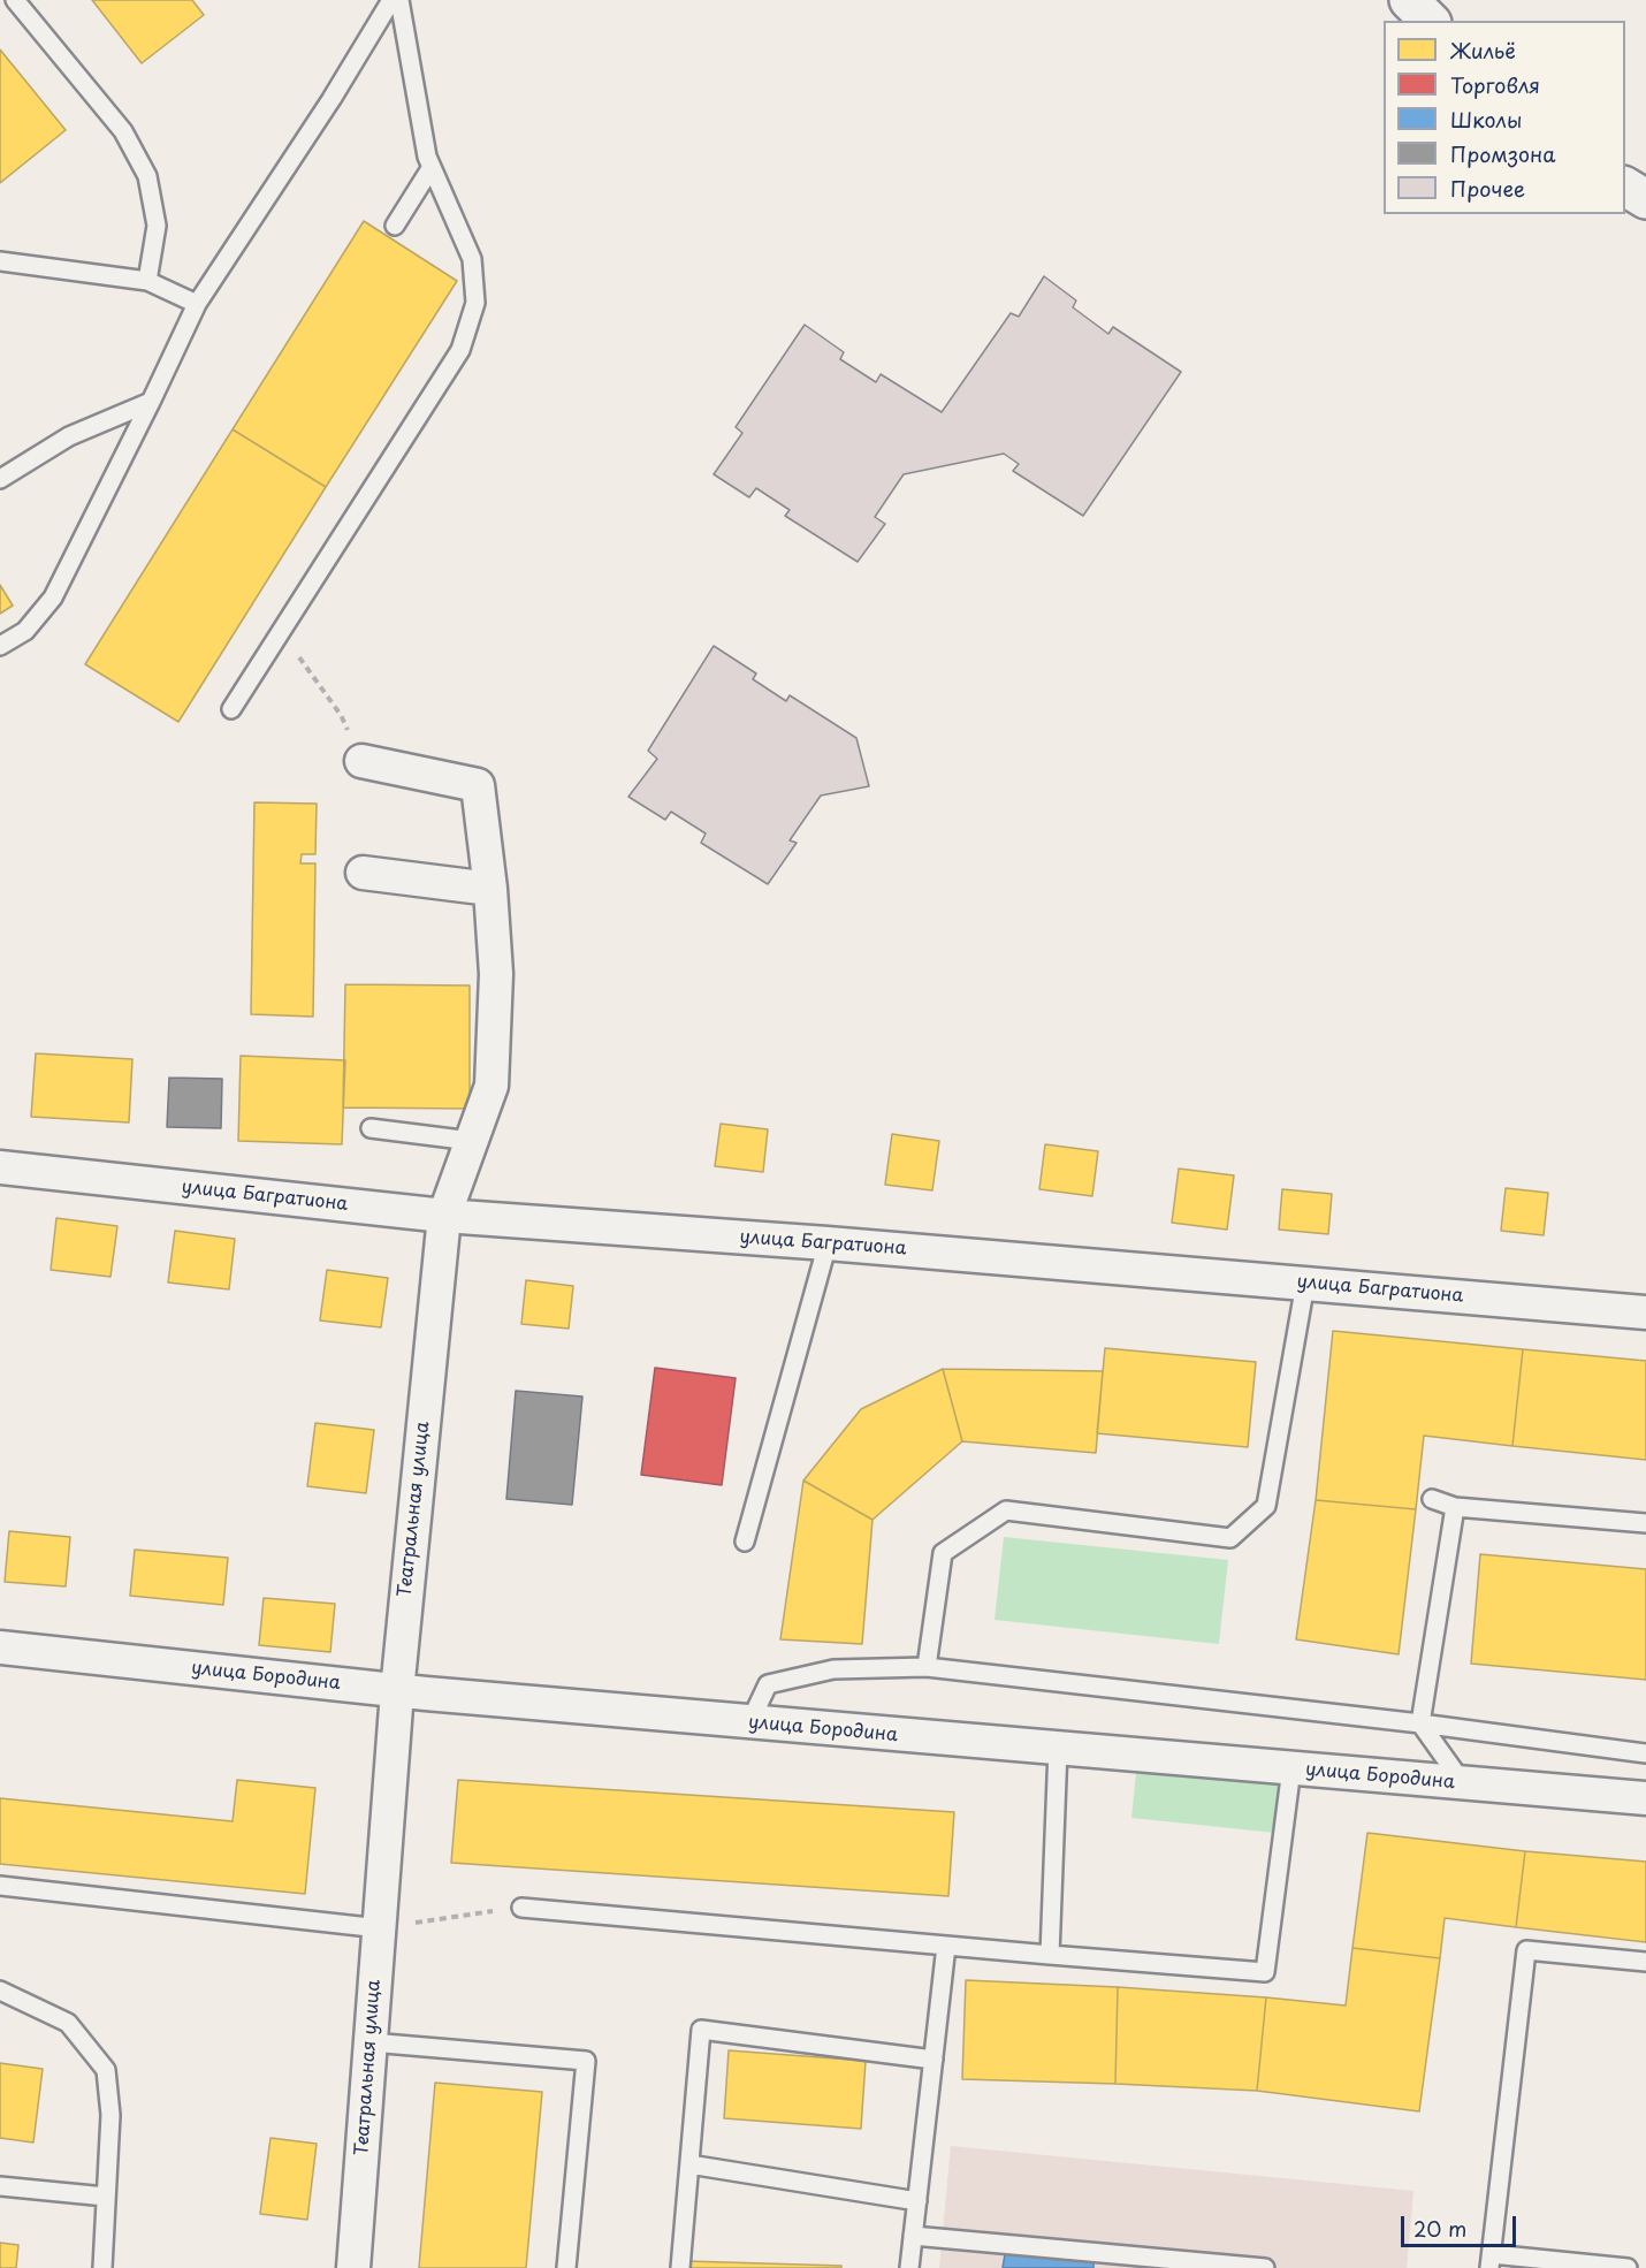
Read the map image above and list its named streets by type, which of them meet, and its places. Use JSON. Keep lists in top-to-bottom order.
{
  "streets": {
    "street": ["улица Багратиона", "Театральная улица", "улица Бородина"]
  },
  "crossings": [
    ["улица Багратиона", "Театральная улица"],
    ["Театральная улица", "улица Бородина"]
  ],
  "legend": [
    "Жильё",
    "Торговля",
    "Школы",
    "Промзона",
    "Прочее"
  ],
  "scale_bar": "20 m"
}
